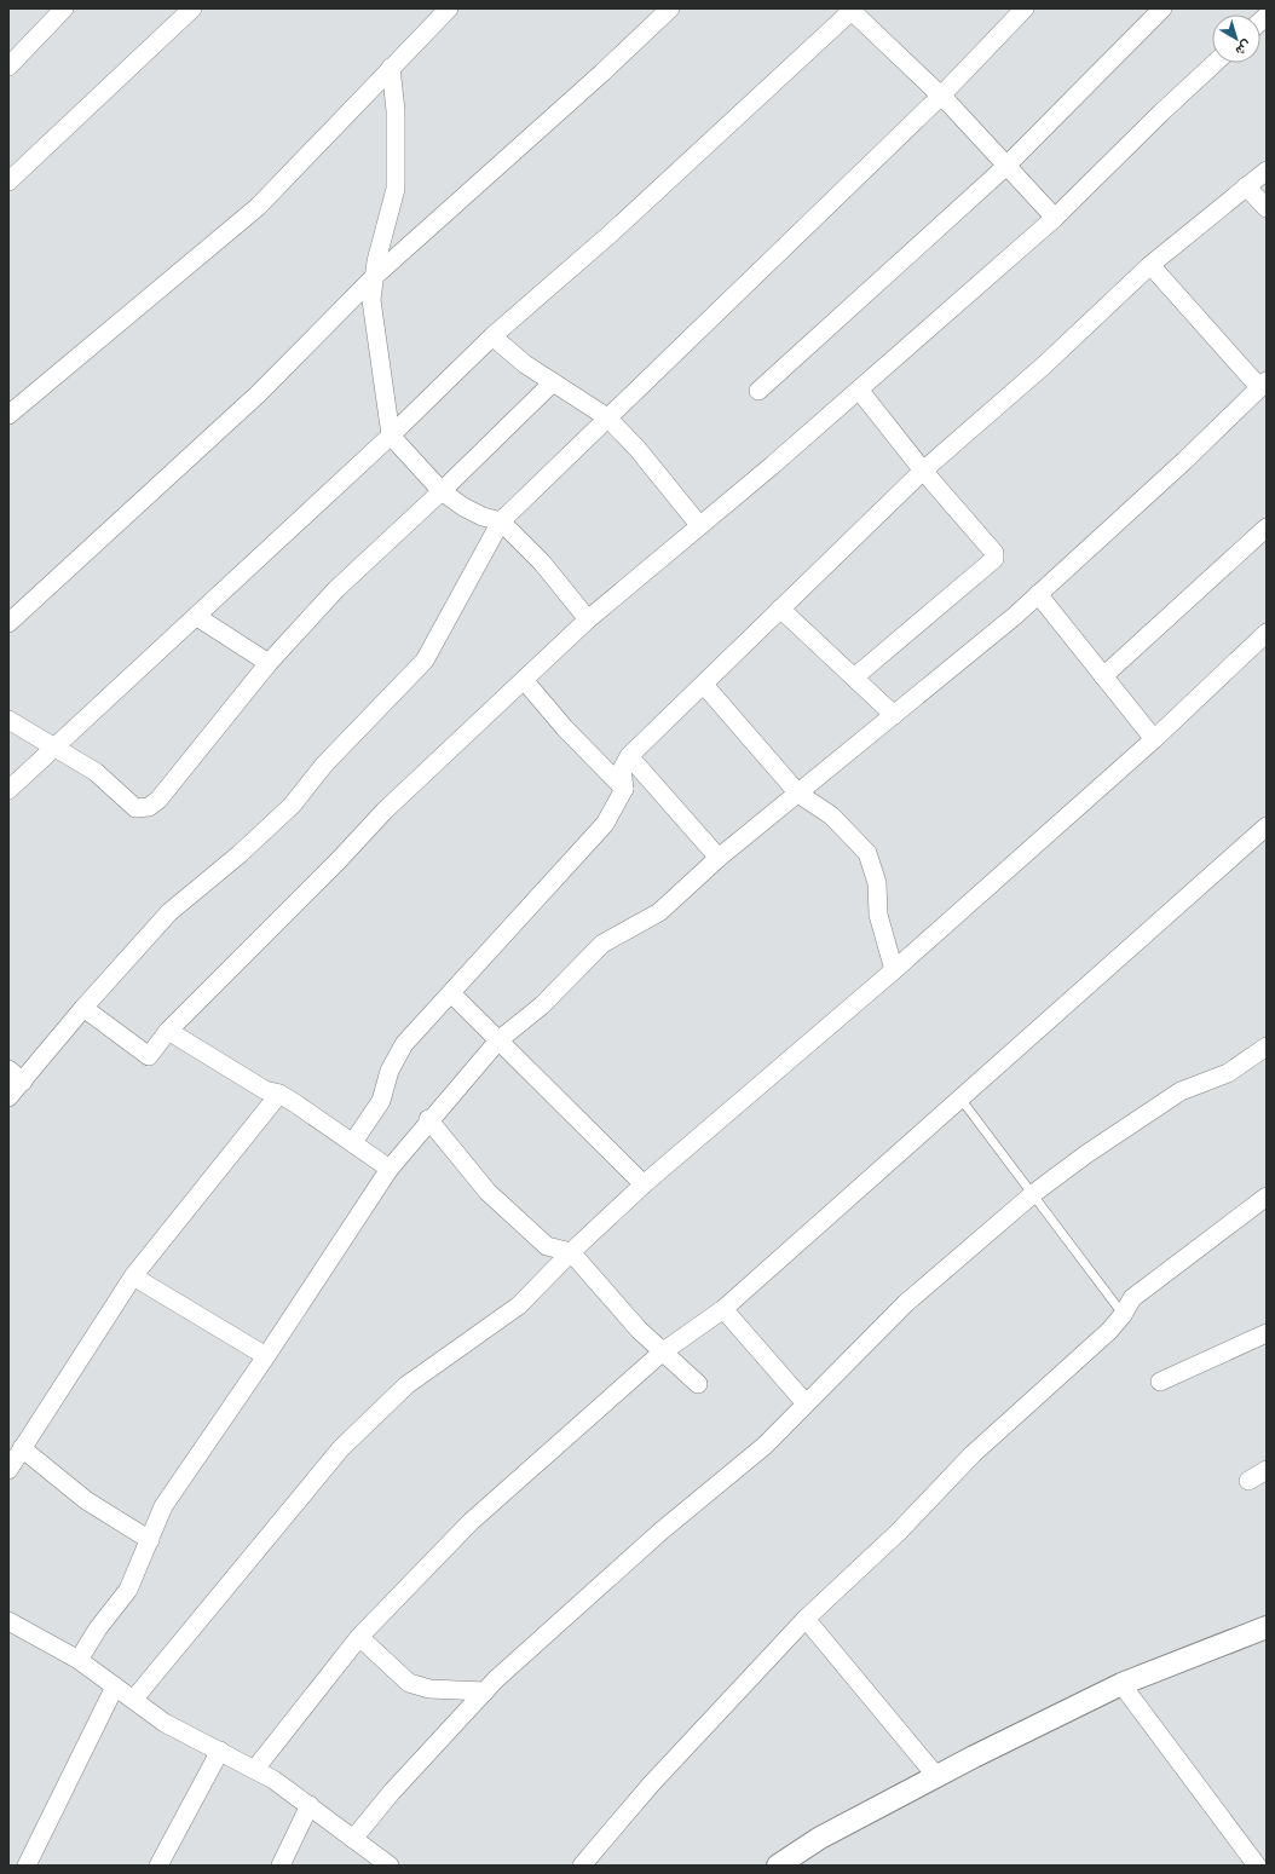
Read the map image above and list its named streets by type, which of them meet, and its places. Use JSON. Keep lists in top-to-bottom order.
{
  "north": "bottom right"
}
